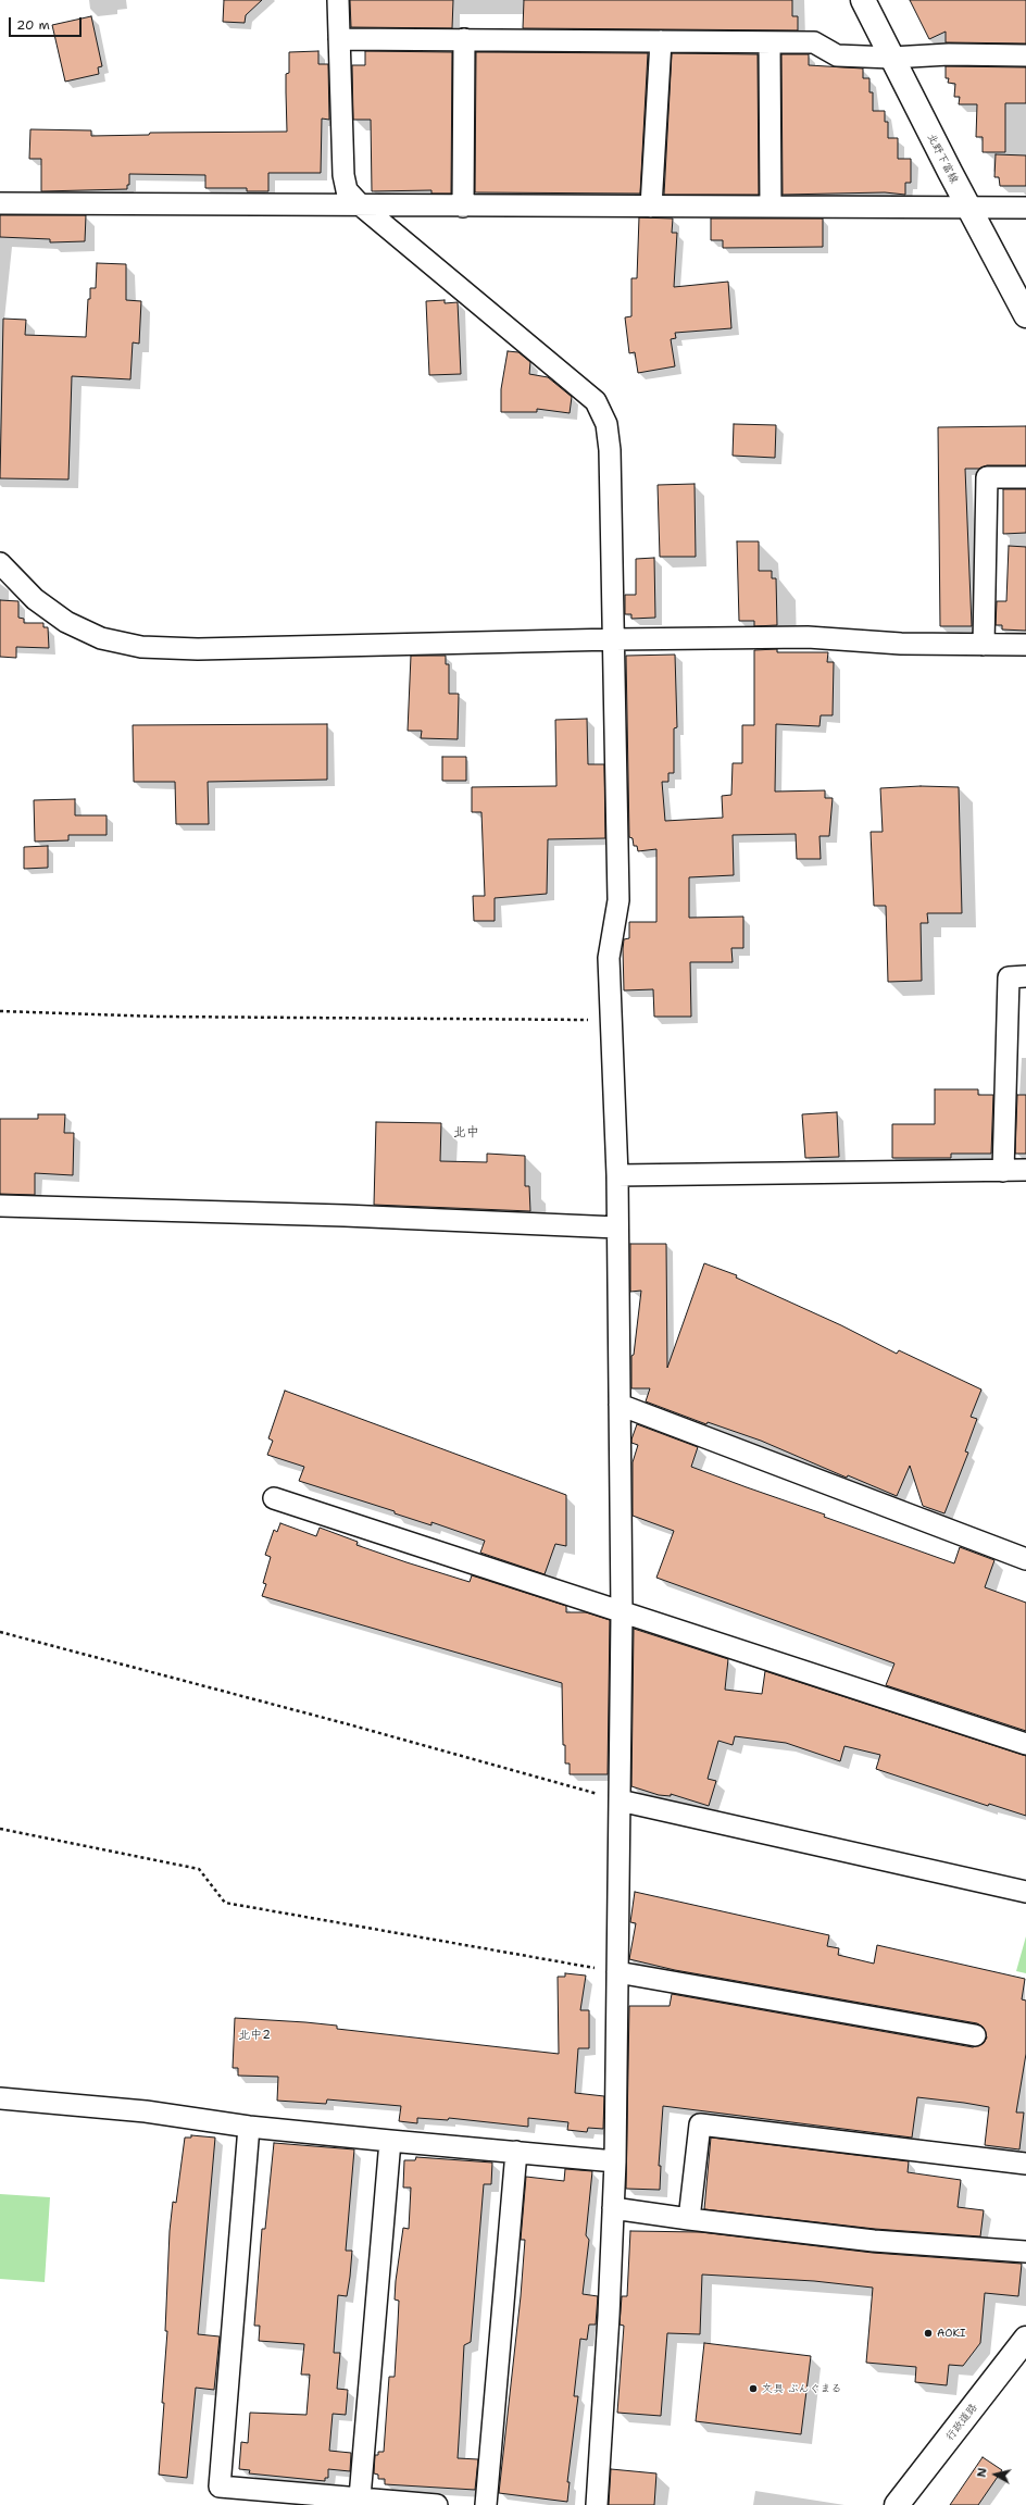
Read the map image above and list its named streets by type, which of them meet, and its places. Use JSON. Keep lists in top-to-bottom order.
{
  "streets": {
    "main road": ["北野下富線", "行政道路"]
  },
  "districts": ["北中", "北中2"],
  "places": ["AOKI", "文具 ぶんぐまる"],
  "scale_bar": "20 m",
  "north": "left"
}
